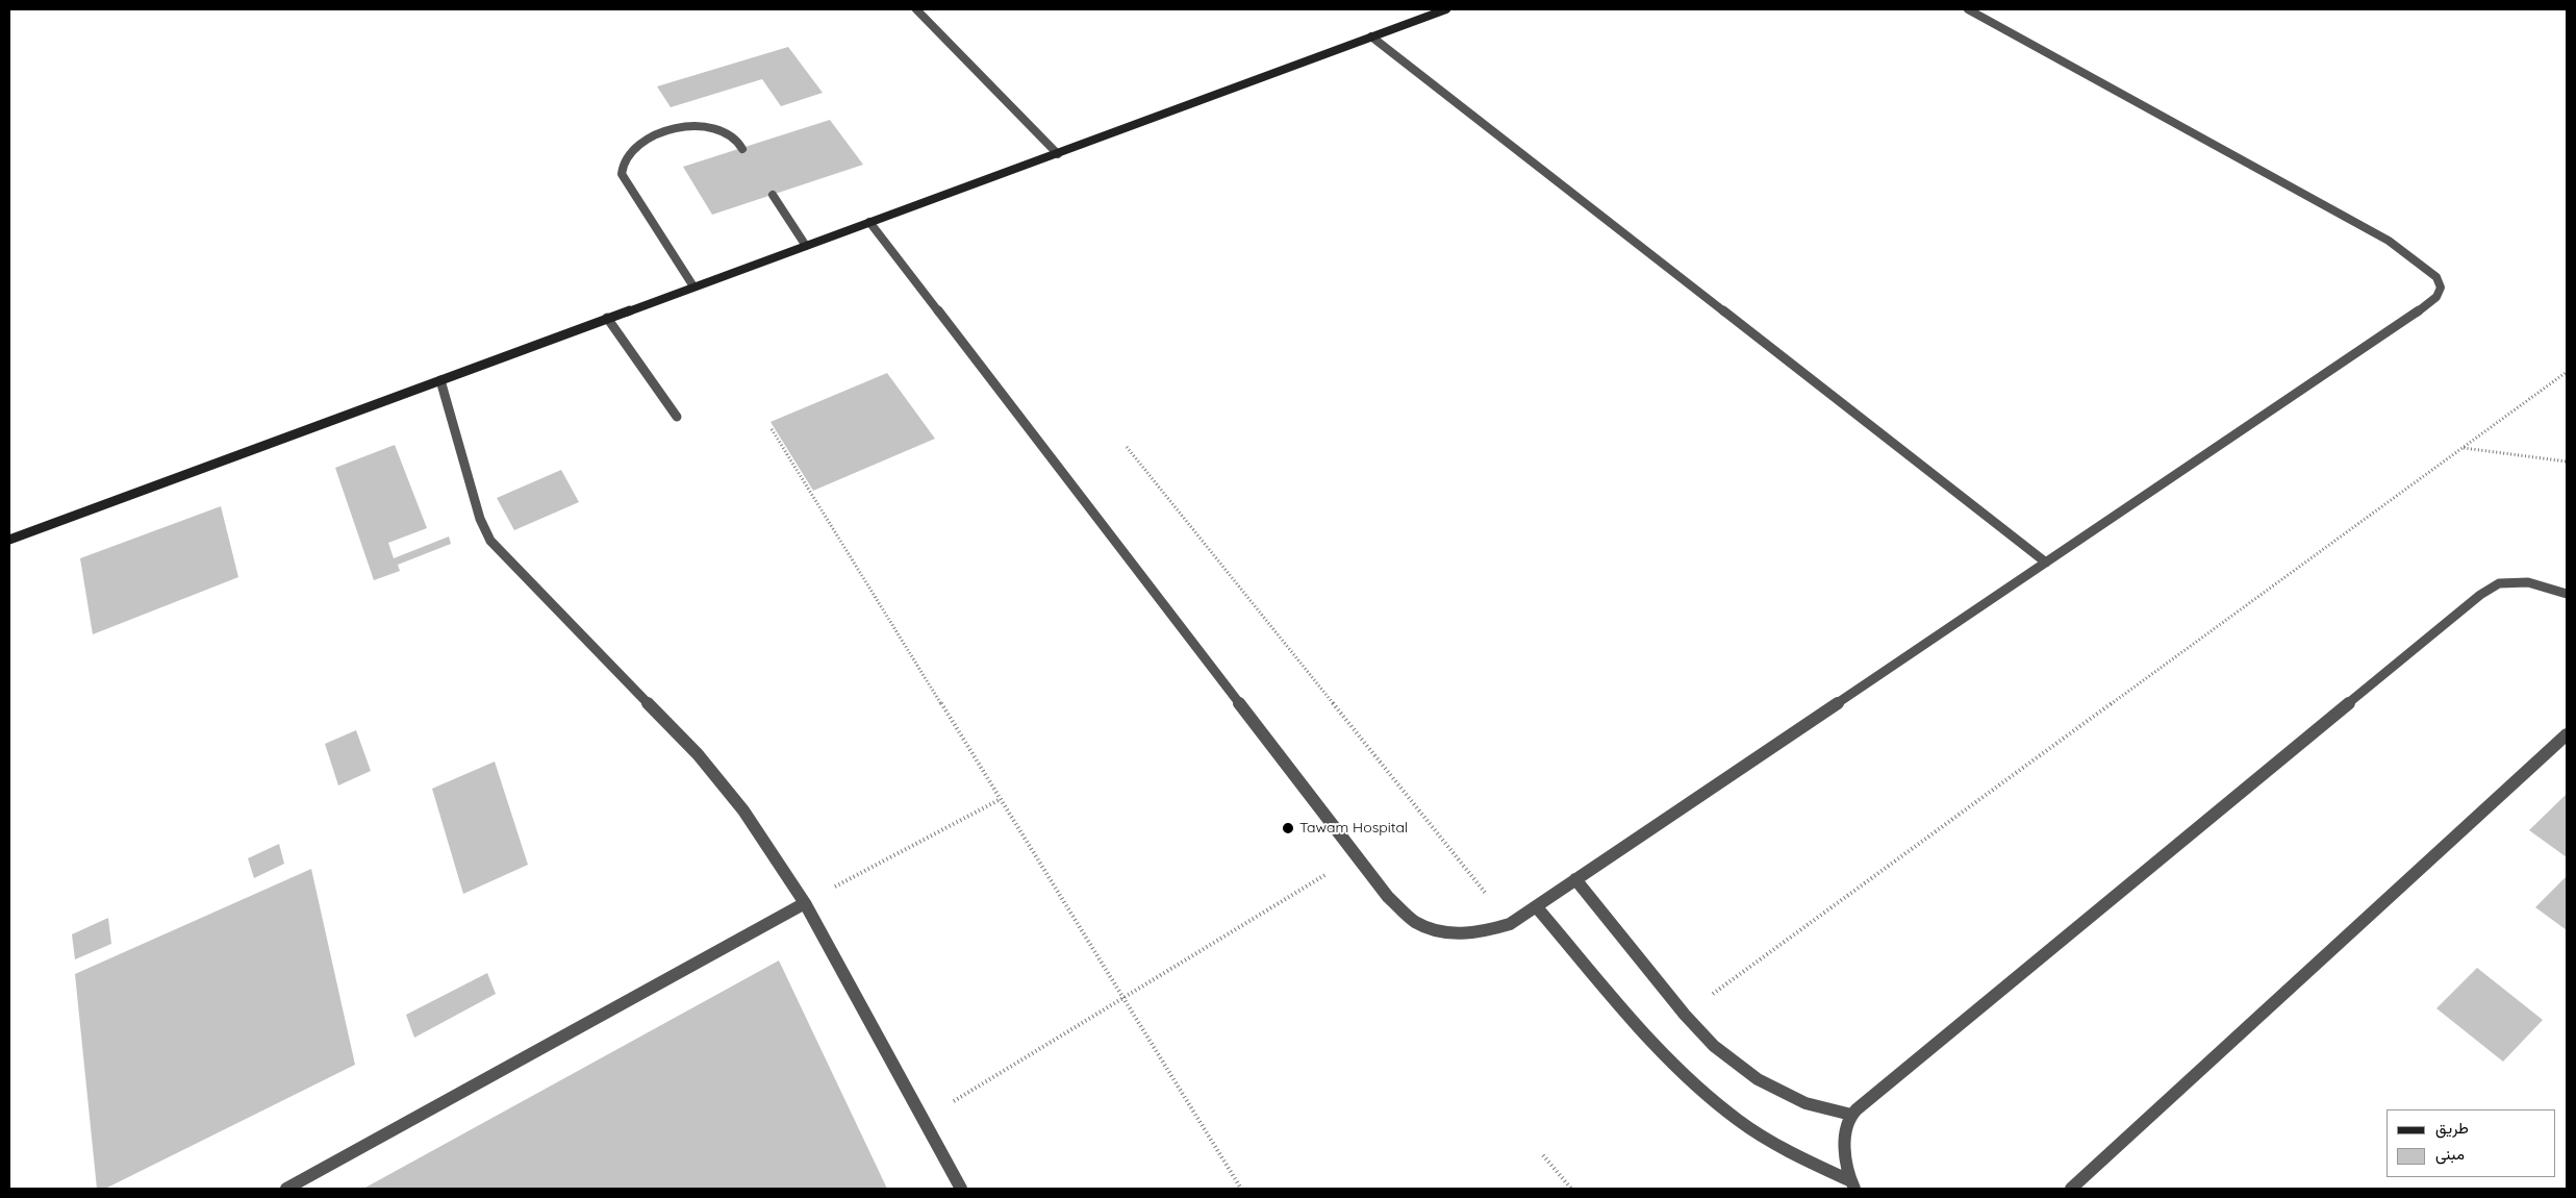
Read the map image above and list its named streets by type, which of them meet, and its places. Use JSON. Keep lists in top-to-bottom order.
{
  "places": ["Tawam Hospital"],
  "legend": ["طريق", "مبنى"]
}
